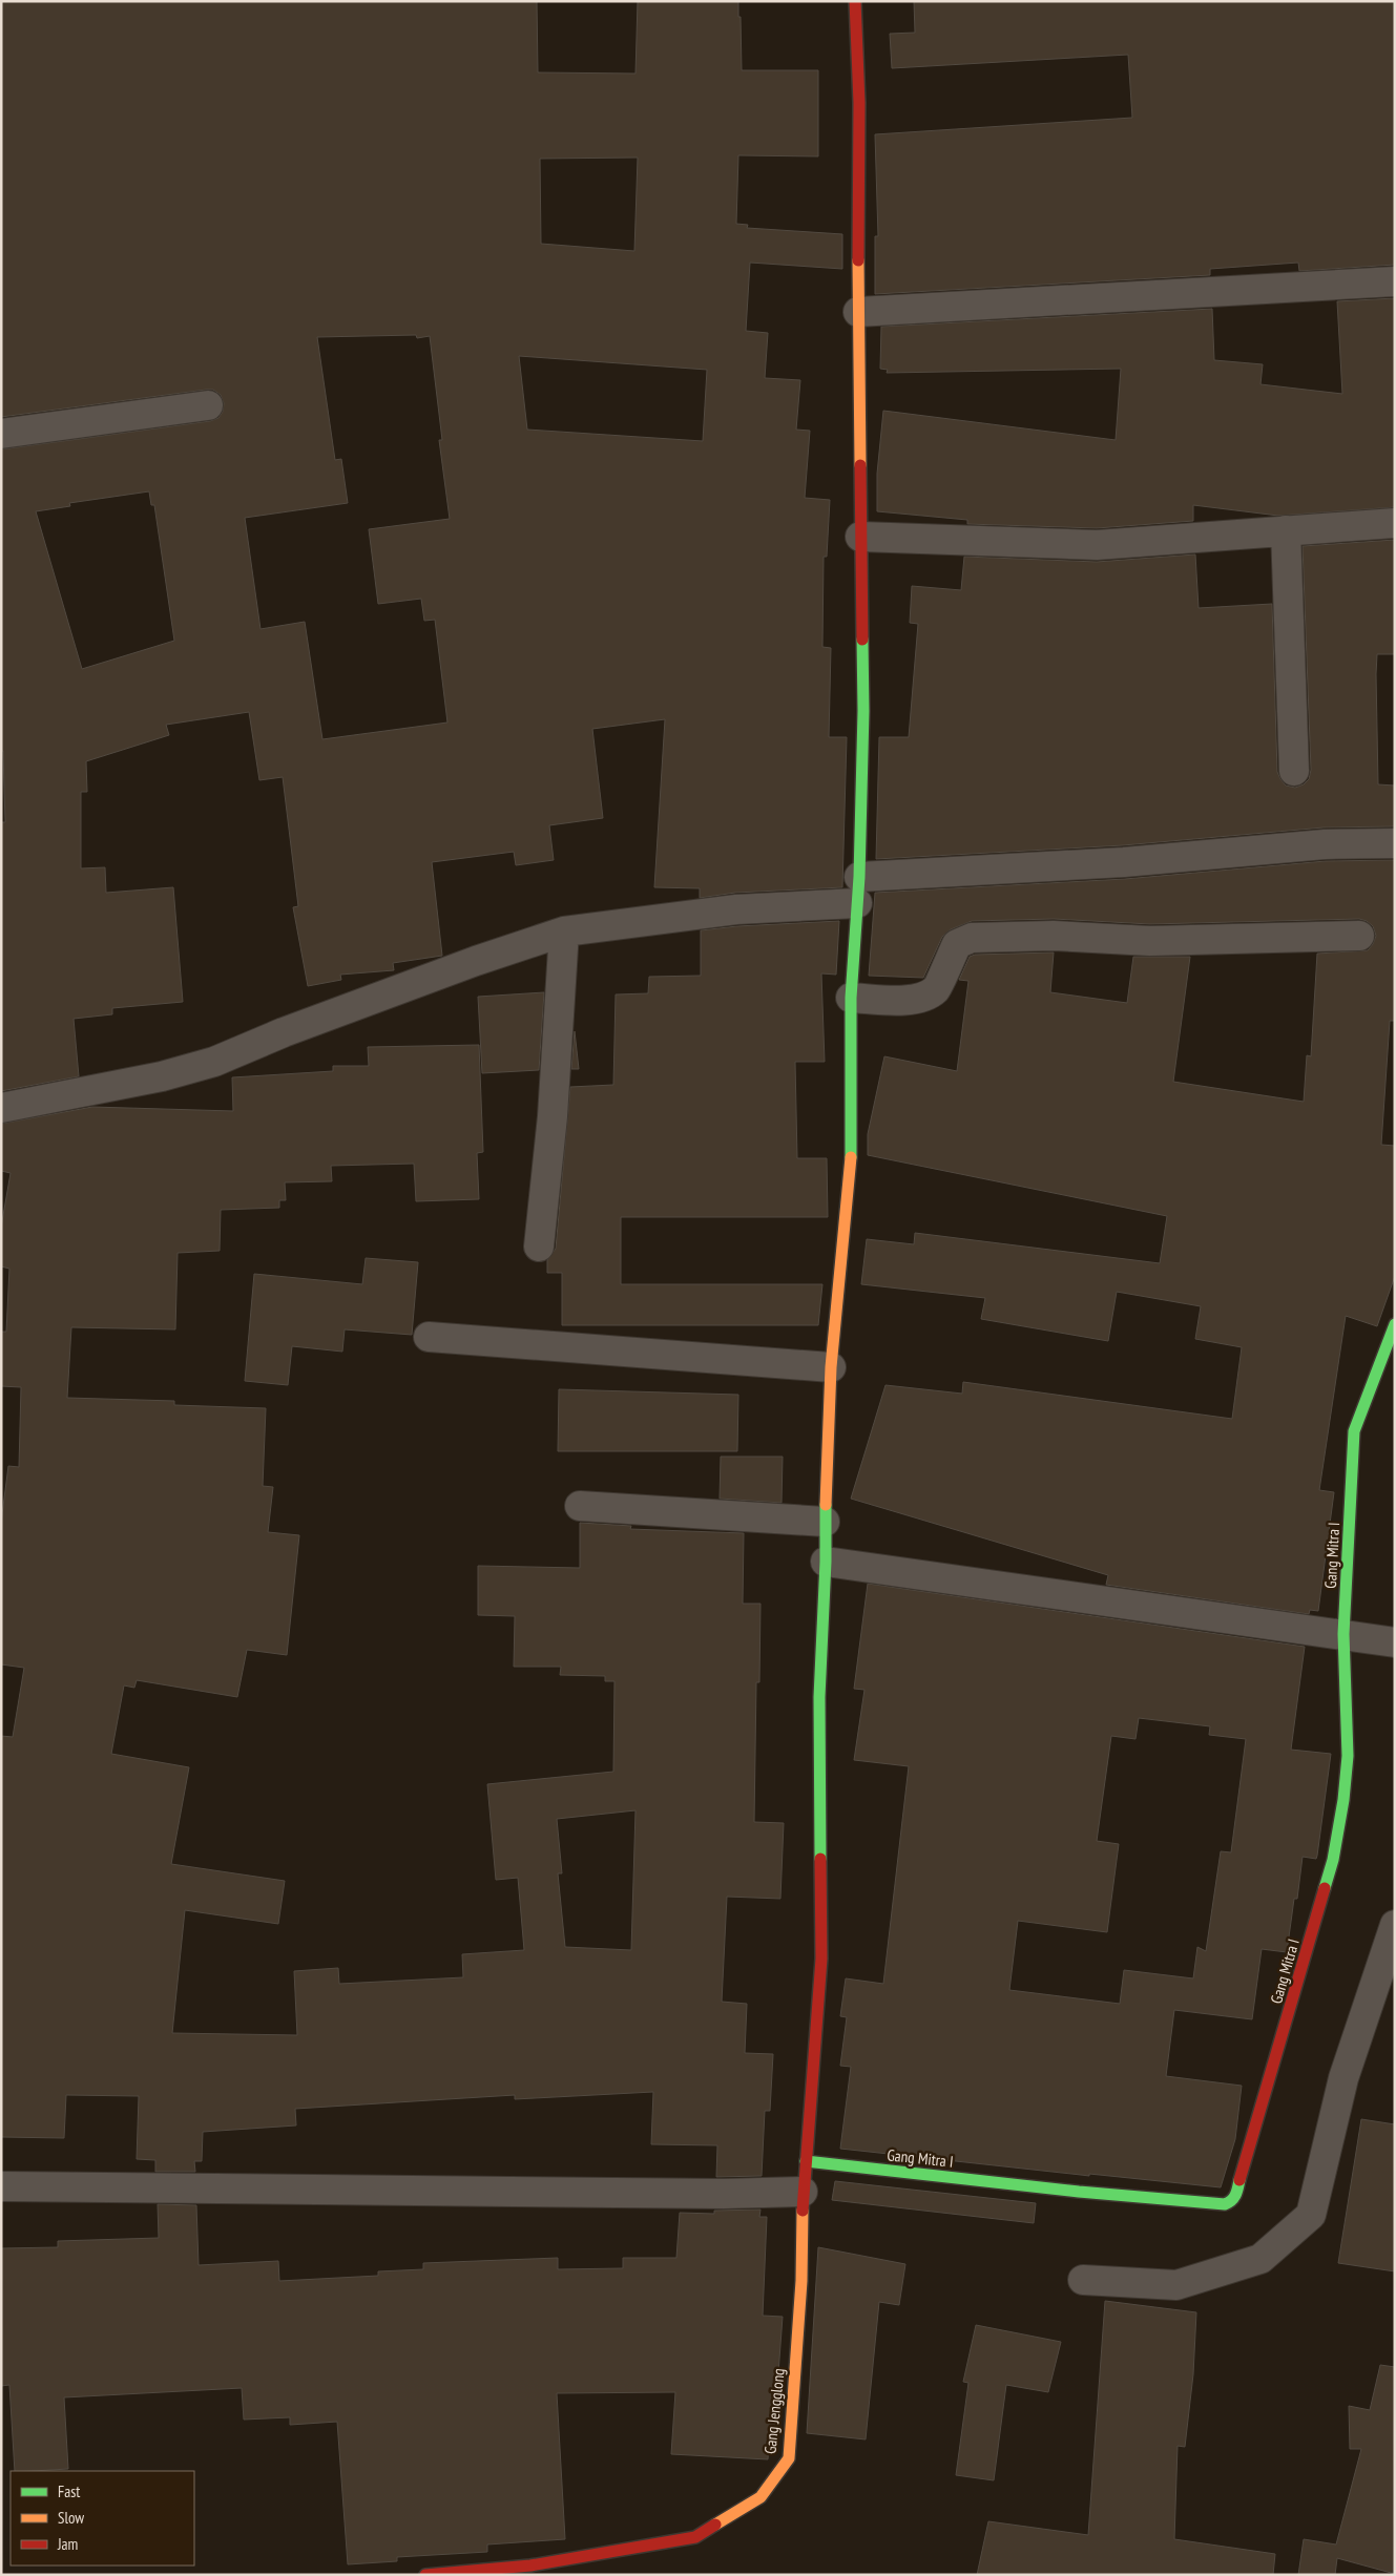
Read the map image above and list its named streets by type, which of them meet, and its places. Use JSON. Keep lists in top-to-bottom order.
{
  "streets": {
    "street": ["Gang Mitra I", "Gang Jengglong"]
  },
  "crossings": [
    ["Gang Mitra I", "Gang Jengglong"]
  ],
  "legend": ["Fast", "Slow", "Jam"]
}
